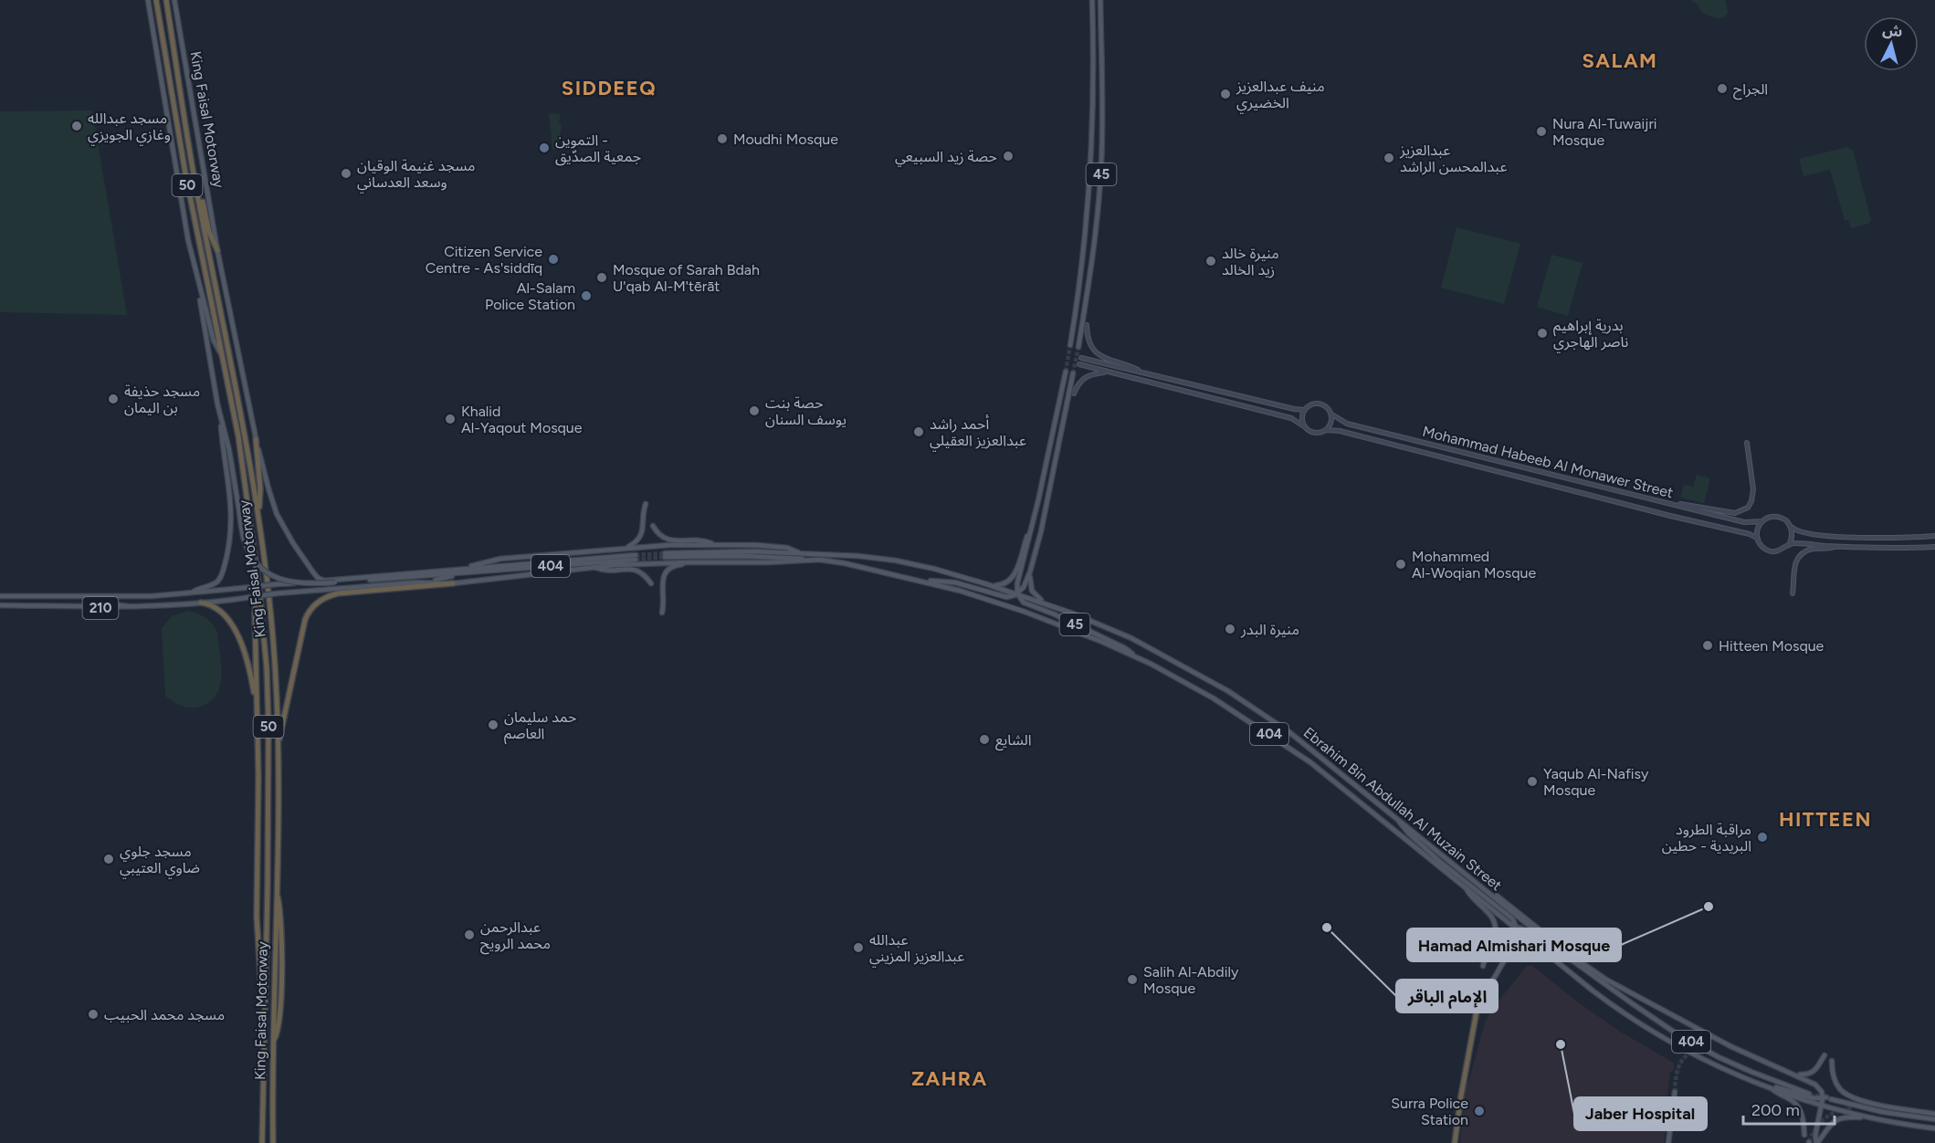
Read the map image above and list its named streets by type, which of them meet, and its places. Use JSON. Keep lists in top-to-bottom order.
{
  "streets": {
    "highway": ["King Faisal Motorway", "50"],
    "main road": [
      "45",
      "Mohammad Habeeb Al Monawer Street",
      "404",
      "210",
      "Ebrahim Bin Abdullah Al Muzain Street"
    ]
  },
  "crossings": [
    ["King Faisal Motorway", "210"],
    ["45", "404"],
    ["45", "Ebrahim Bin Abdullah Al Muzain Street"],
    ["404", "210"],
    ["404", "Ebrahim Bin Abdullah Al Muzain Street"]
  ],
  "districts": [
    "SALAM",
    "SIDDEEQ",
    "HITTEEN",
    "ZAHRA"
  ],
  "places": [
    "الجراح",
    "منيف عبدالعزيز الخضيري",
    "مسجد عبدالله وغازي الجويزي",
    "Nura Al-Tuwaijri Mosque",
    "Moudhi Mosque",
    "التموين - جمعية الصدّيق",
    "حصة زيد السبيعي",
    "عبدالعزيز عبدالمحسن الراشد",
    "مسجد غنيمة الوقيان وسعد العدساني",
    "Citizen Service Centre - As'siddīq",
    "منيرة خالد زيد الخالد",
    "Mosque of Sarah Bdah U'qab Al-M'tērāt",
    "Al-Salam Police Station",
    "بدرية إبراهيم ناصر الهاجري",
    "مسجد حذيفة بن اليمان",
    "حصة بنت يوسف السنان",
    "Khalid Al-Yaqout Mosque",
    "أحمد راشد عبدالعزيز العقيلي",
    "Mohammed Al-Woqian Mosque",
    "منيرة البدر",
    "Hitteen Mosque",
    "حمد سليمان العاصم",
    "الشايع",
    "Yaqub Al-Nafisy Mosque",
    "مراقبة الطرود البريدية - حطين",
    "مسجد جلوي ضاوي العتيبي",
    "Hamad Almishari Mosque",
    "الإمام الباقر",
    "عبدالرحمن محمد الرويح",
    "عبدالله عبدالعزيز المزيني",
    "Salih Al-Abdily Mosque",
    "مسجد محمد الحبيب",
    "Jaber Hospital",
    "Surra Police Station"
  ],
  "scale_bar": "200 m",
  "north": "top"
}
